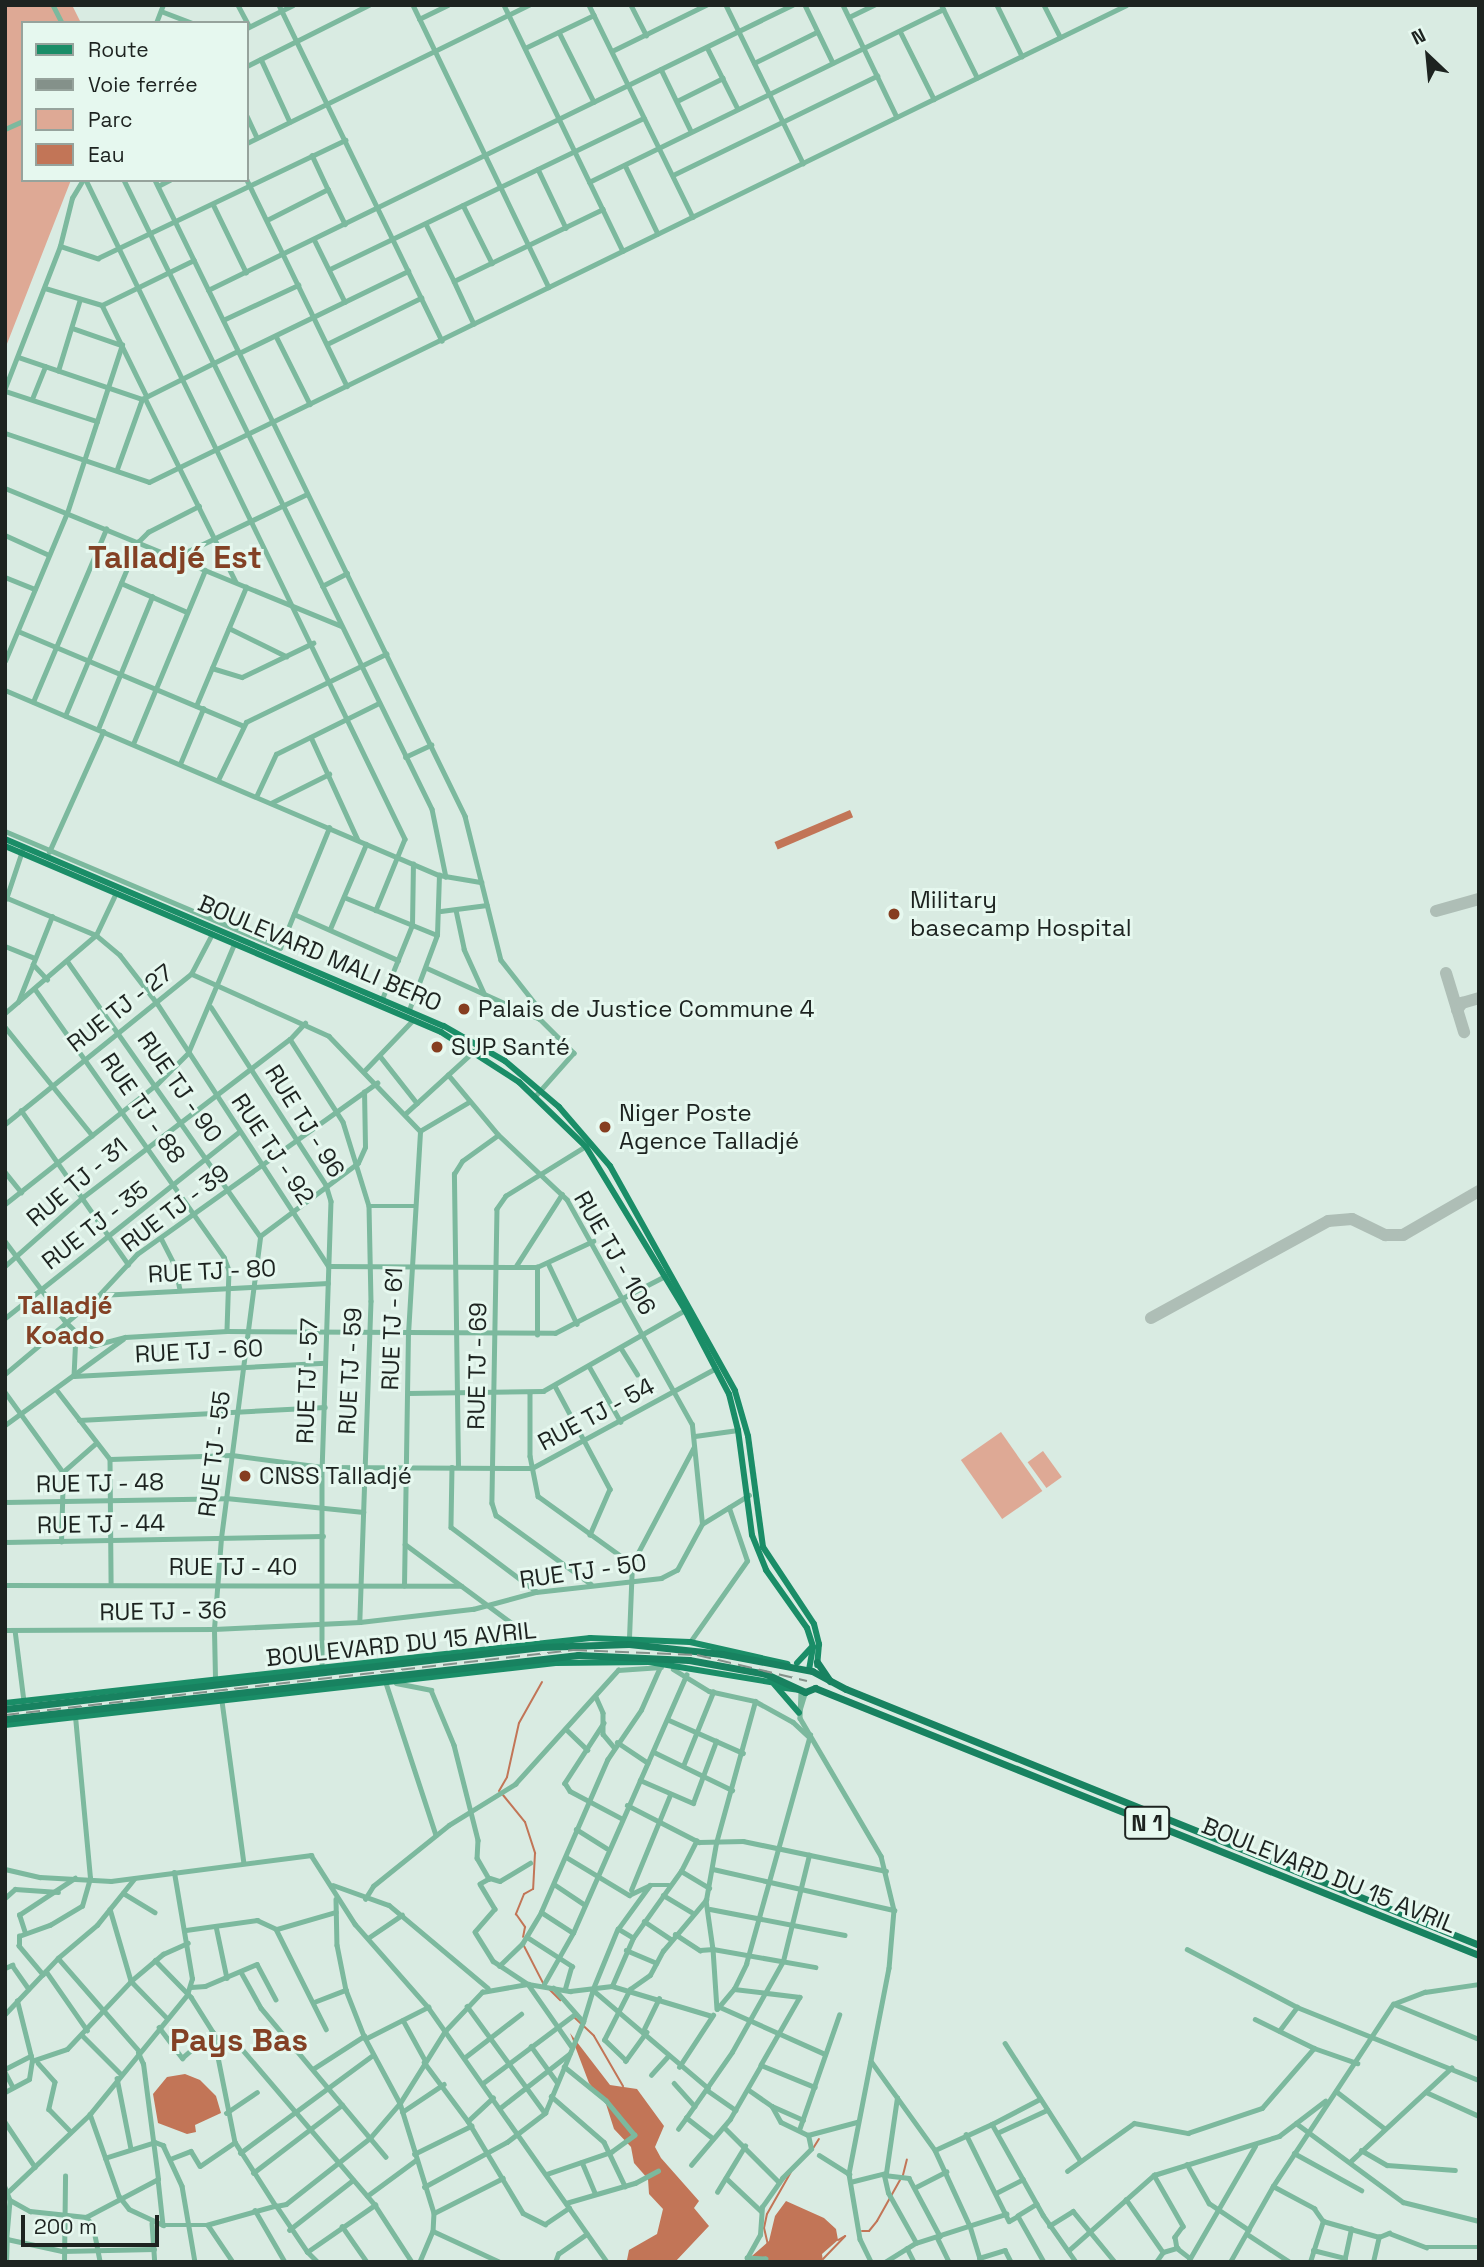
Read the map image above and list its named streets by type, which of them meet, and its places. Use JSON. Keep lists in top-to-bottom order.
{
  "streets": {
    "highway": ["BOULEVARD DU 15 AVRIL", "N 1"],
    "main road": ["BOULEVARD MALI BERO"],
    "street": [
      "RUE TJ - 27",
      "RUE TJ - 90",
      "RUE TJ - 88",
      "RUE TJ - 96",
      "RUE TJ - 92",
      "RUE TJ - 31",
      "RUE TJ - 39",
      "RUE TJ - 35",
      "RUE TJ - 106",
      "RUE TJ - 80",
      "RUE TJ - 61",
      "RUE TJ - 60",
      "RUE TJ - 69",
      "RUE TJ - 59",
      "RUE TJ - 57",
      "RUE TJ - 54",
      "RUE TJ - 55",
      "RUE TJ - 48",
      "RUE TJ - 44",
      "RUE TJ - 40",
      "RUE TJ - 50",
      "RUE TJ - 36"
    ]
  },
  "crossings": [
    ["BOULEVARD MALI BERO", "RUE TJ - 27"],
    ["BOULEVARD MALI BERO", "RUE TJ - 69"],
    ["BOULEVARD MALI BERO", "RUE TJ - 54"],
    ["BOULEVARD MALI BERO", "BOULEVARD DU 15 AVRIL"],
    ["RUE TJ - 27", "RUE TJ - 90"],
    ["RUE TJ - 27", "RUE TJ - 88"],
    ["RUE TJ - 27", "RUE TJ - 92"],
    ["RUE TJ - 27", "RUE TJ - 31"],
    ["RUE TJ - 27", "RUE TJ - 39"],
    ["RUE TJ - 27", "RUE TJ - 61"],
    ["RUE TJ - 90", "RUE TJ - 31"],
    ["RUE TJ - 90", "RUE TJ - 39"],
    ["RUE TJ - 90", "RUE TJ - 35"],
    ["RUE TJ - 90", "RUE TJ - 55"],
    ["RUE TJ - 88", "RUE TJ - 31"],
    ["RUE TJ - 88", "RUE TJ - 39"],
    ["RUE TJ - 88", "RUE TJ - 35"],
    ["RUE TJ - 88", "RUE TJ - 80"],
    ["RUE TJ - 96", "RUE TJ - 92"],
    ["RUE TJ - 96", "RUE TJ - 31"],
    ["RUE TJ - 96", "RUE TJ - 39"],
    ["RUE TJ - 96", "RUE TJ - 57"],
    ["RUE TJ - 92", "RUE TJ - 31"],
    ["RUE TJ - 92", "RUE TJ - 39"],
    ["RUE TJ - 92", "RUE TJ - 35"],
    ["RUE TJ - 92", "RUE TJ - 57"],
    ["RUE TJ - 31", "RUE TJ - 59"],
    ["RUE TJ - 39", "RUE TJ - 80"],
    ["RUE TJ - 39", "RUE TJ - 59"],
    ["RUE TJ - 106", "RUE TJ - 69"],
    ["RUE TJ - 106", "RUE TJ - 54"],
    ["RUE TJ - 80", "RUE TJ - 57"],
    ["RUE TJ - 80", "RUE TJ - 55"],
    ["RUE TJ - 61", "RUE TJ - 54"],
    ["RUE TJ - 61", "RUE TJ - 40"],
    ["RUE TJ - 60", "RUE TJ - 57"],
    ["RUE TJ - 60", "RUE TJ - 55"],
    ["RUE TJ - 69", "RUE TJ - 54"],
    ["RUE TJ - 69", "RUE TJ - 50"],
    ["RUE TJ - 59", "RUE TJ - 54"],
    ["RUE TJ - 59", "RUE TJ - 48"],
    ["RUE TJ - 59", "RUE TJ - 40"],
    ["RUE TJ - 59", "RUE TJ - 50"],
    ["RUE TJ - 57", "RUE TJ - 54"],
    ["RUE TJ - 57", "RUE TJ - 48"],
    ["RUE TJ - 57", "RUE TJ - 44"],
    ["RUE TJ - 57", "RUE TJ - 40"],
    ["RUE TJ - 57", "RUE TJ - 50"],
    ["RUE TJ - 57", "RUE TJ - 36"],
    ["RUE TJ - 57", "BOULEVARD DU 15 AVRIL"],
    ["RUE TJ - 54", "RUE TJ - 55"],
    ["RUE TJ - 55", "RUE TJ - 48"],
    ["RUE TJ - 55", "RUE TJ - 44"],
    ["RUE TJ - 55", "RUE TJ - 40"],
    ["RUE TJ - 55", "RUE TJ - 36"],
    ["RUE TJ - 55", "BOULEVARD DU 15 AVRIL"],
    ["RUE TJ - 50", "RUE TJ - 36"]
  ],
  "districts": ["Talladjé Est", "Talladjé Koado", "Pays Bas"],
  "places": [
    "Military basecamp Hospital",
    "Palais de Justice Commune 4",
    "SUP Santé",
    "Niger Poste Agence Talladjé",
    "CNSS Talladjé"
  ],
  "legend": [
    "Route",
    "Voie ferrée",
    "Parc",
    "Eau"
  ],
  "scale_bar": "200 m",
  "north": "top left"
}
